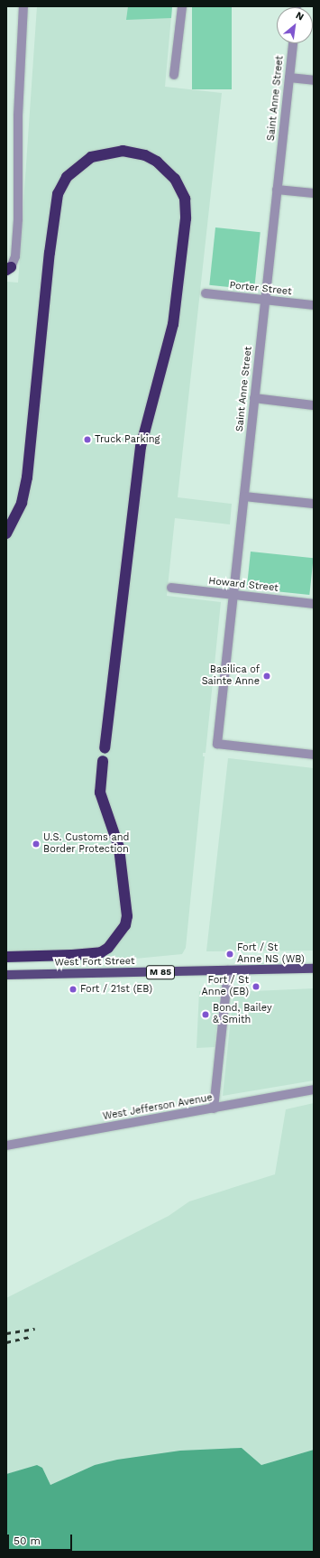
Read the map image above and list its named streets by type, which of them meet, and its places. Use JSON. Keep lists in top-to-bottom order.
{
  "streets": {
    "main road": ["West Fort Street", "M 85"],
    "street": [
      "Saint Anne Street",
      "Porter Street",
      "Howard Street",
      "West Jefferson Avenue"
    ]
  },
  "crossings": [
    ["Saint Anne Street", "Porter Street"],
    ["Saint Anne Street", "Howard Street"]
  ],
  "places": [
    "Truck Parking",
    "Basilica of Sainte Anne",
    "U.S. Customs and Border Protection",
    "Fort / St Anne NS (WB)",
    "Fort / St Anne (EB)",
    "Fort / 21st (EB)",
    "Bond, Bailey & Smith"
  ],
  "scale_bar": "50 m",
  "north": "top right"
}
